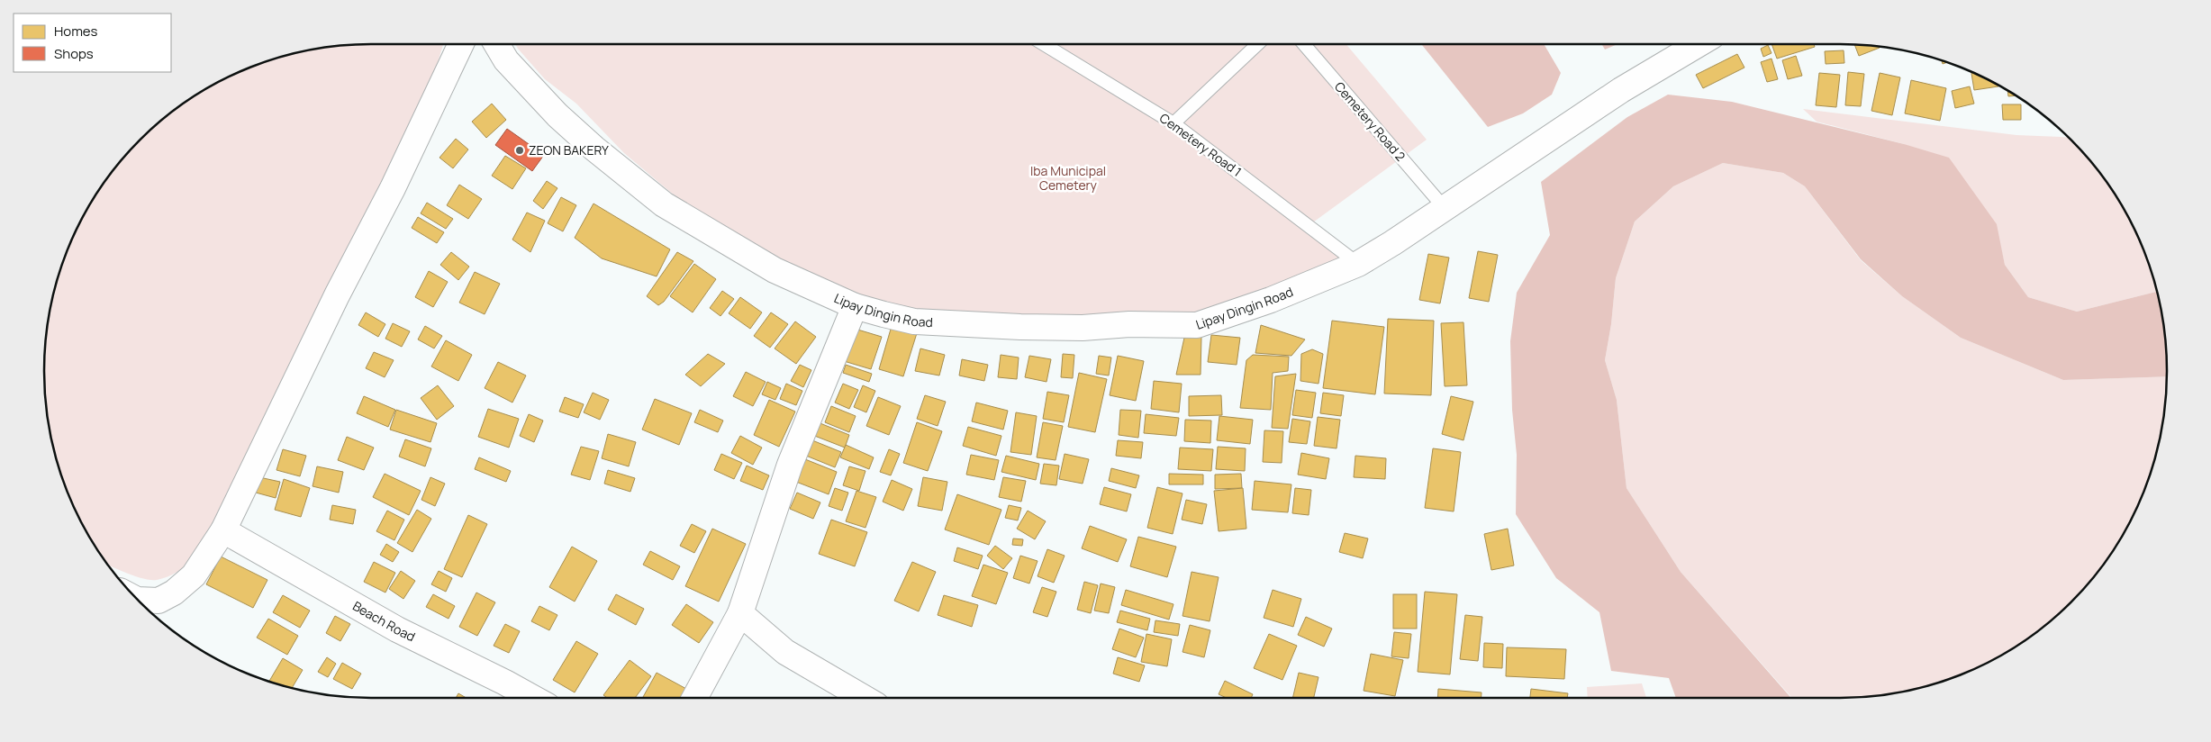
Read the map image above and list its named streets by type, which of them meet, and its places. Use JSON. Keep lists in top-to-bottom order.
{
  "streets": {
    "street": ["Lipay Dingin Road", "Beach Road"],
    "lane": ["Cemetery Road 2", "Cemetery Road 1"]
  },
  "crossings": [
    ["Cemetery Road 2", "Lipay Dingin Road"],
    ["Cemetery Road 1", "Lipay Dingin Road"]
  ],
  "parks": ["Iba Municipal Cemetery"],
  "places": ["ZEON BAKERY"],
  "legend": ["Homes", "Shops"]
}
